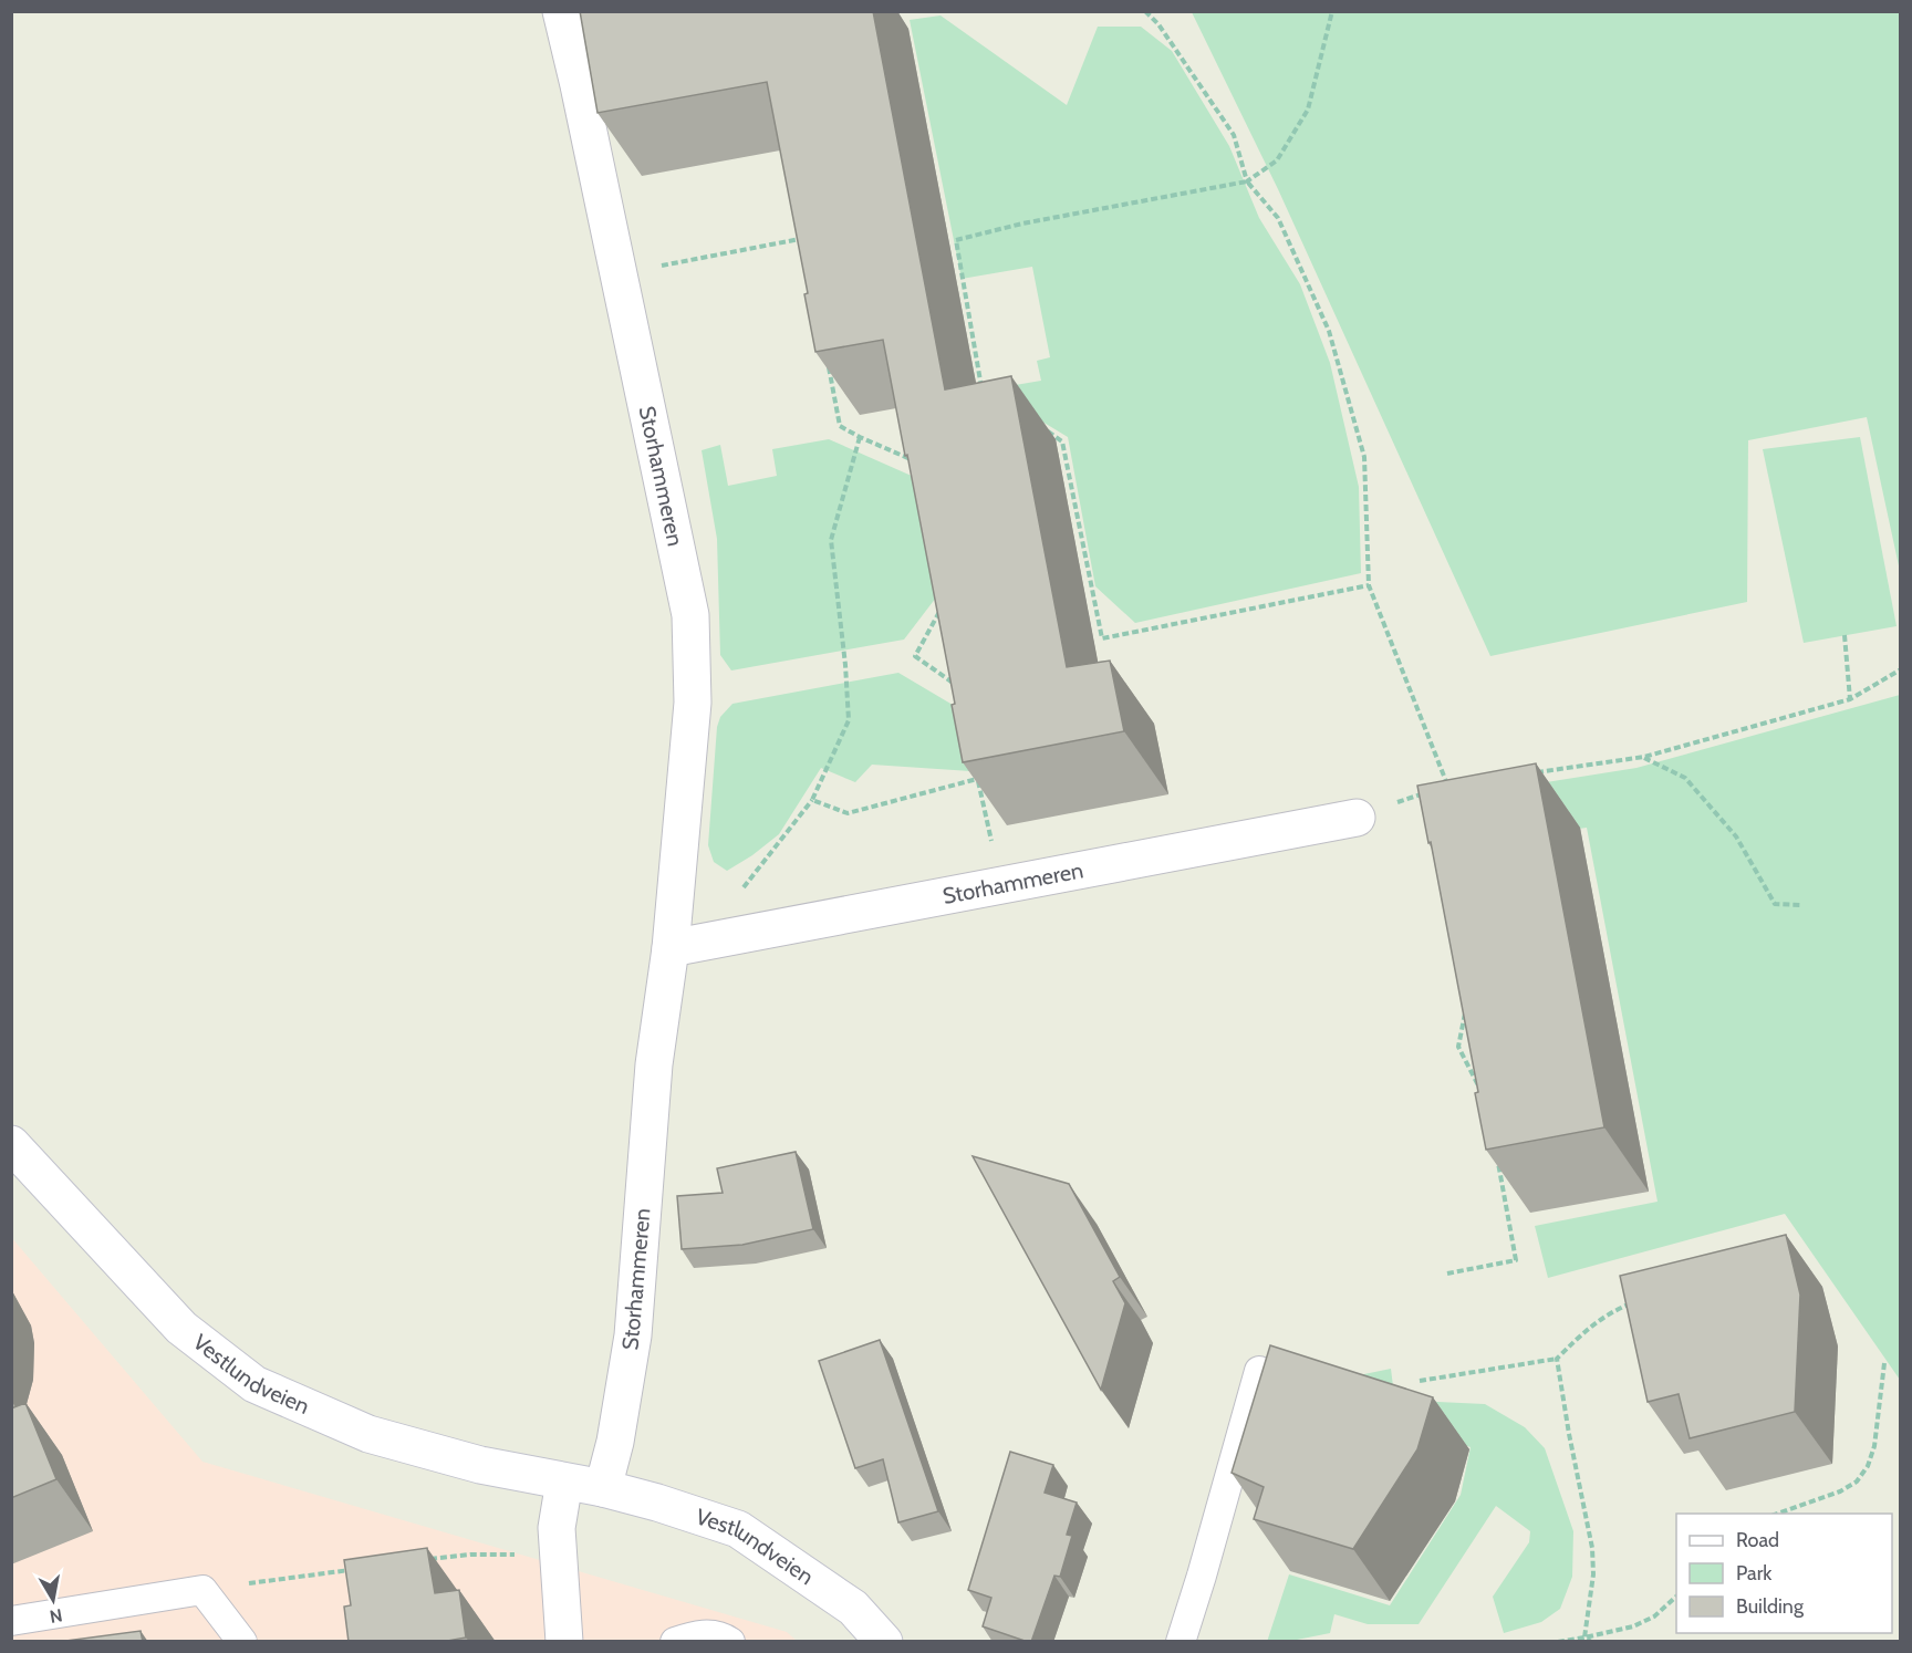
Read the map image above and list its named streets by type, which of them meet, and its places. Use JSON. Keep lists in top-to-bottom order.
{
  "streets": {
    "street": ["Storhammeren", "Vestlundveien"]
  },
  "crossings": [
    ["Storhammeren", "Vestlundveien"]
  ],
  "legend": ["Road", "Park", "Building"],
  "north": "bottom"
}
